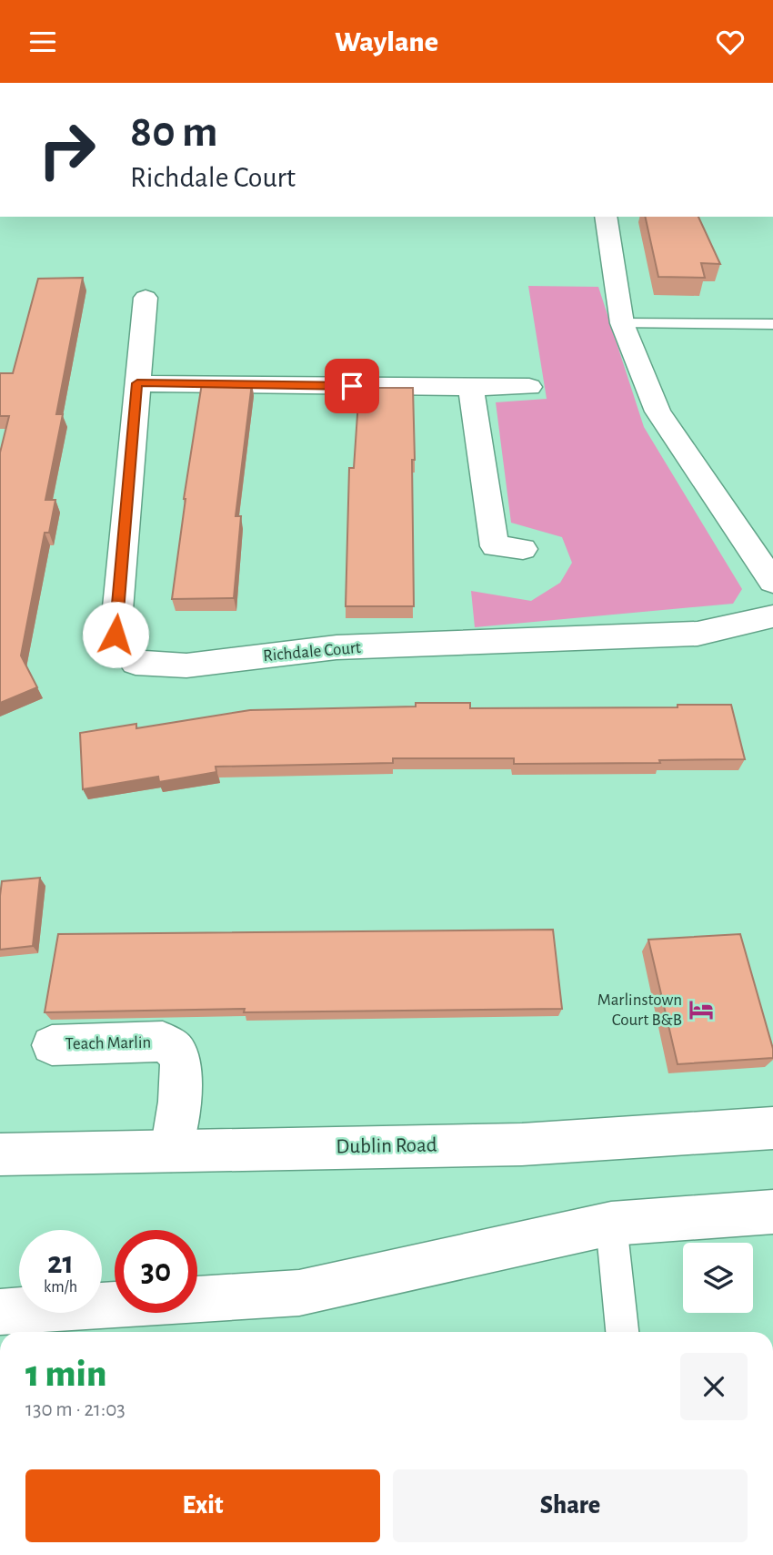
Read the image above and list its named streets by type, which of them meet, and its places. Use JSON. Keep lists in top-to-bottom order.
{
  "streets": {
    "main road": ["Richdale Court", "Teach Marlin", "Dublin Road"]
  },
  "crossings": [
    ["Teach Marlin", "Dublin Road"]
  ],
  "places": {
    "hotel": ["Marlinstown Court B&B"]
  },
  "page": {
    "header": "Waylane",
    "turn": ["80 m", "Richdale Court"],
    "speed": "21 km/h",
    "limit": "30",
    "heading": ["1 min", "130 m · 21:03"],
    "buttons": ["Exit", "Share"]
  }
}
